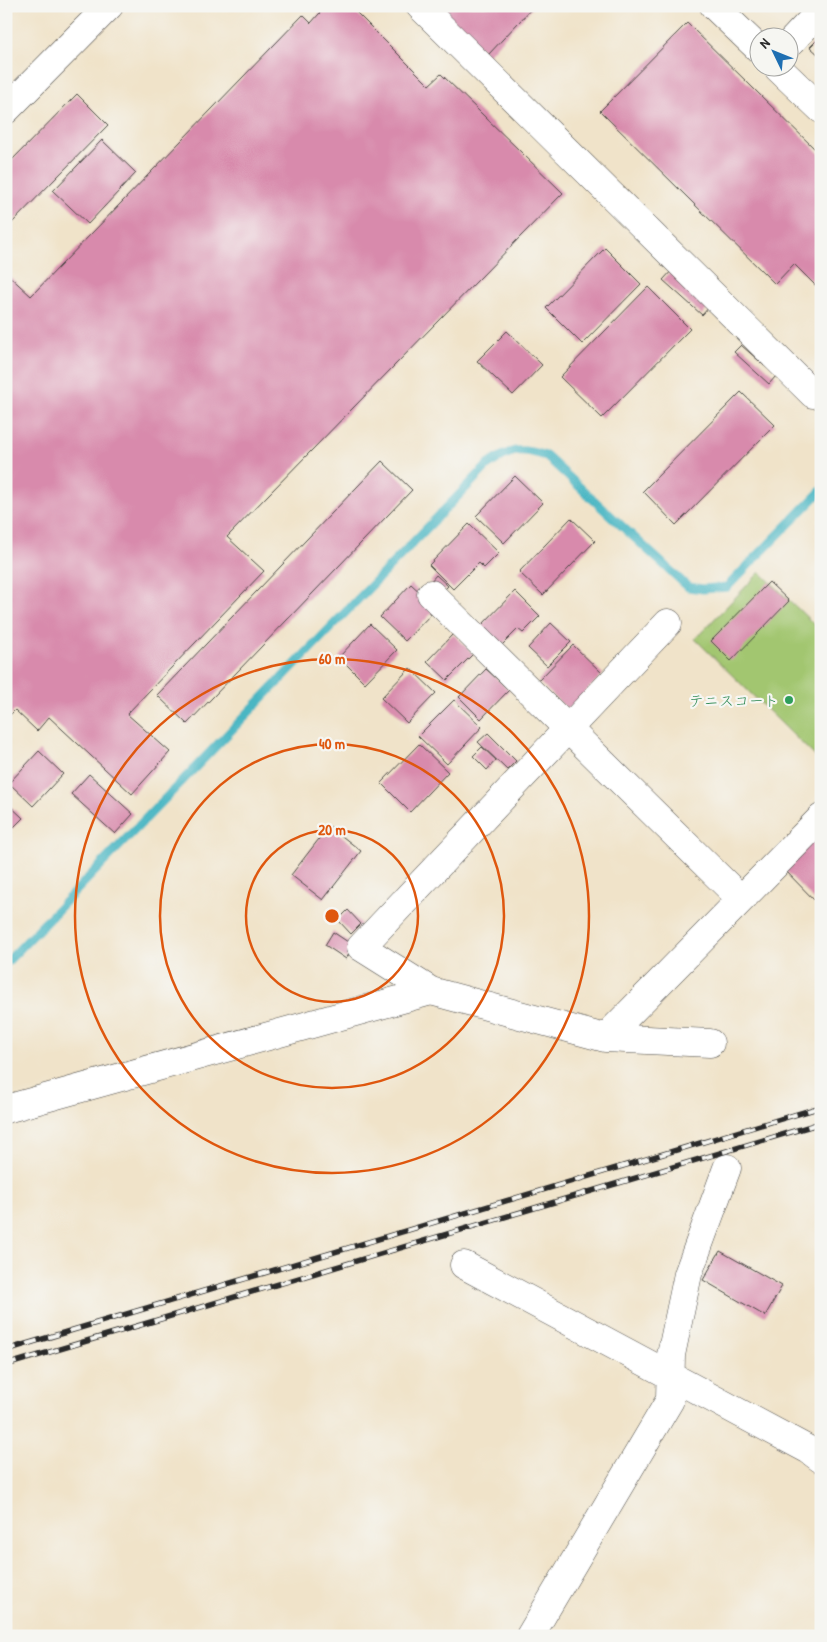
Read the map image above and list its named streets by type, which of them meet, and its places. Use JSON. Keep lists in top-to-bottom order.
{
  "places": ["テニスコート"],
  "north": "top left",
  "rings": ["60 m", "40 m", "20 m"]
}
